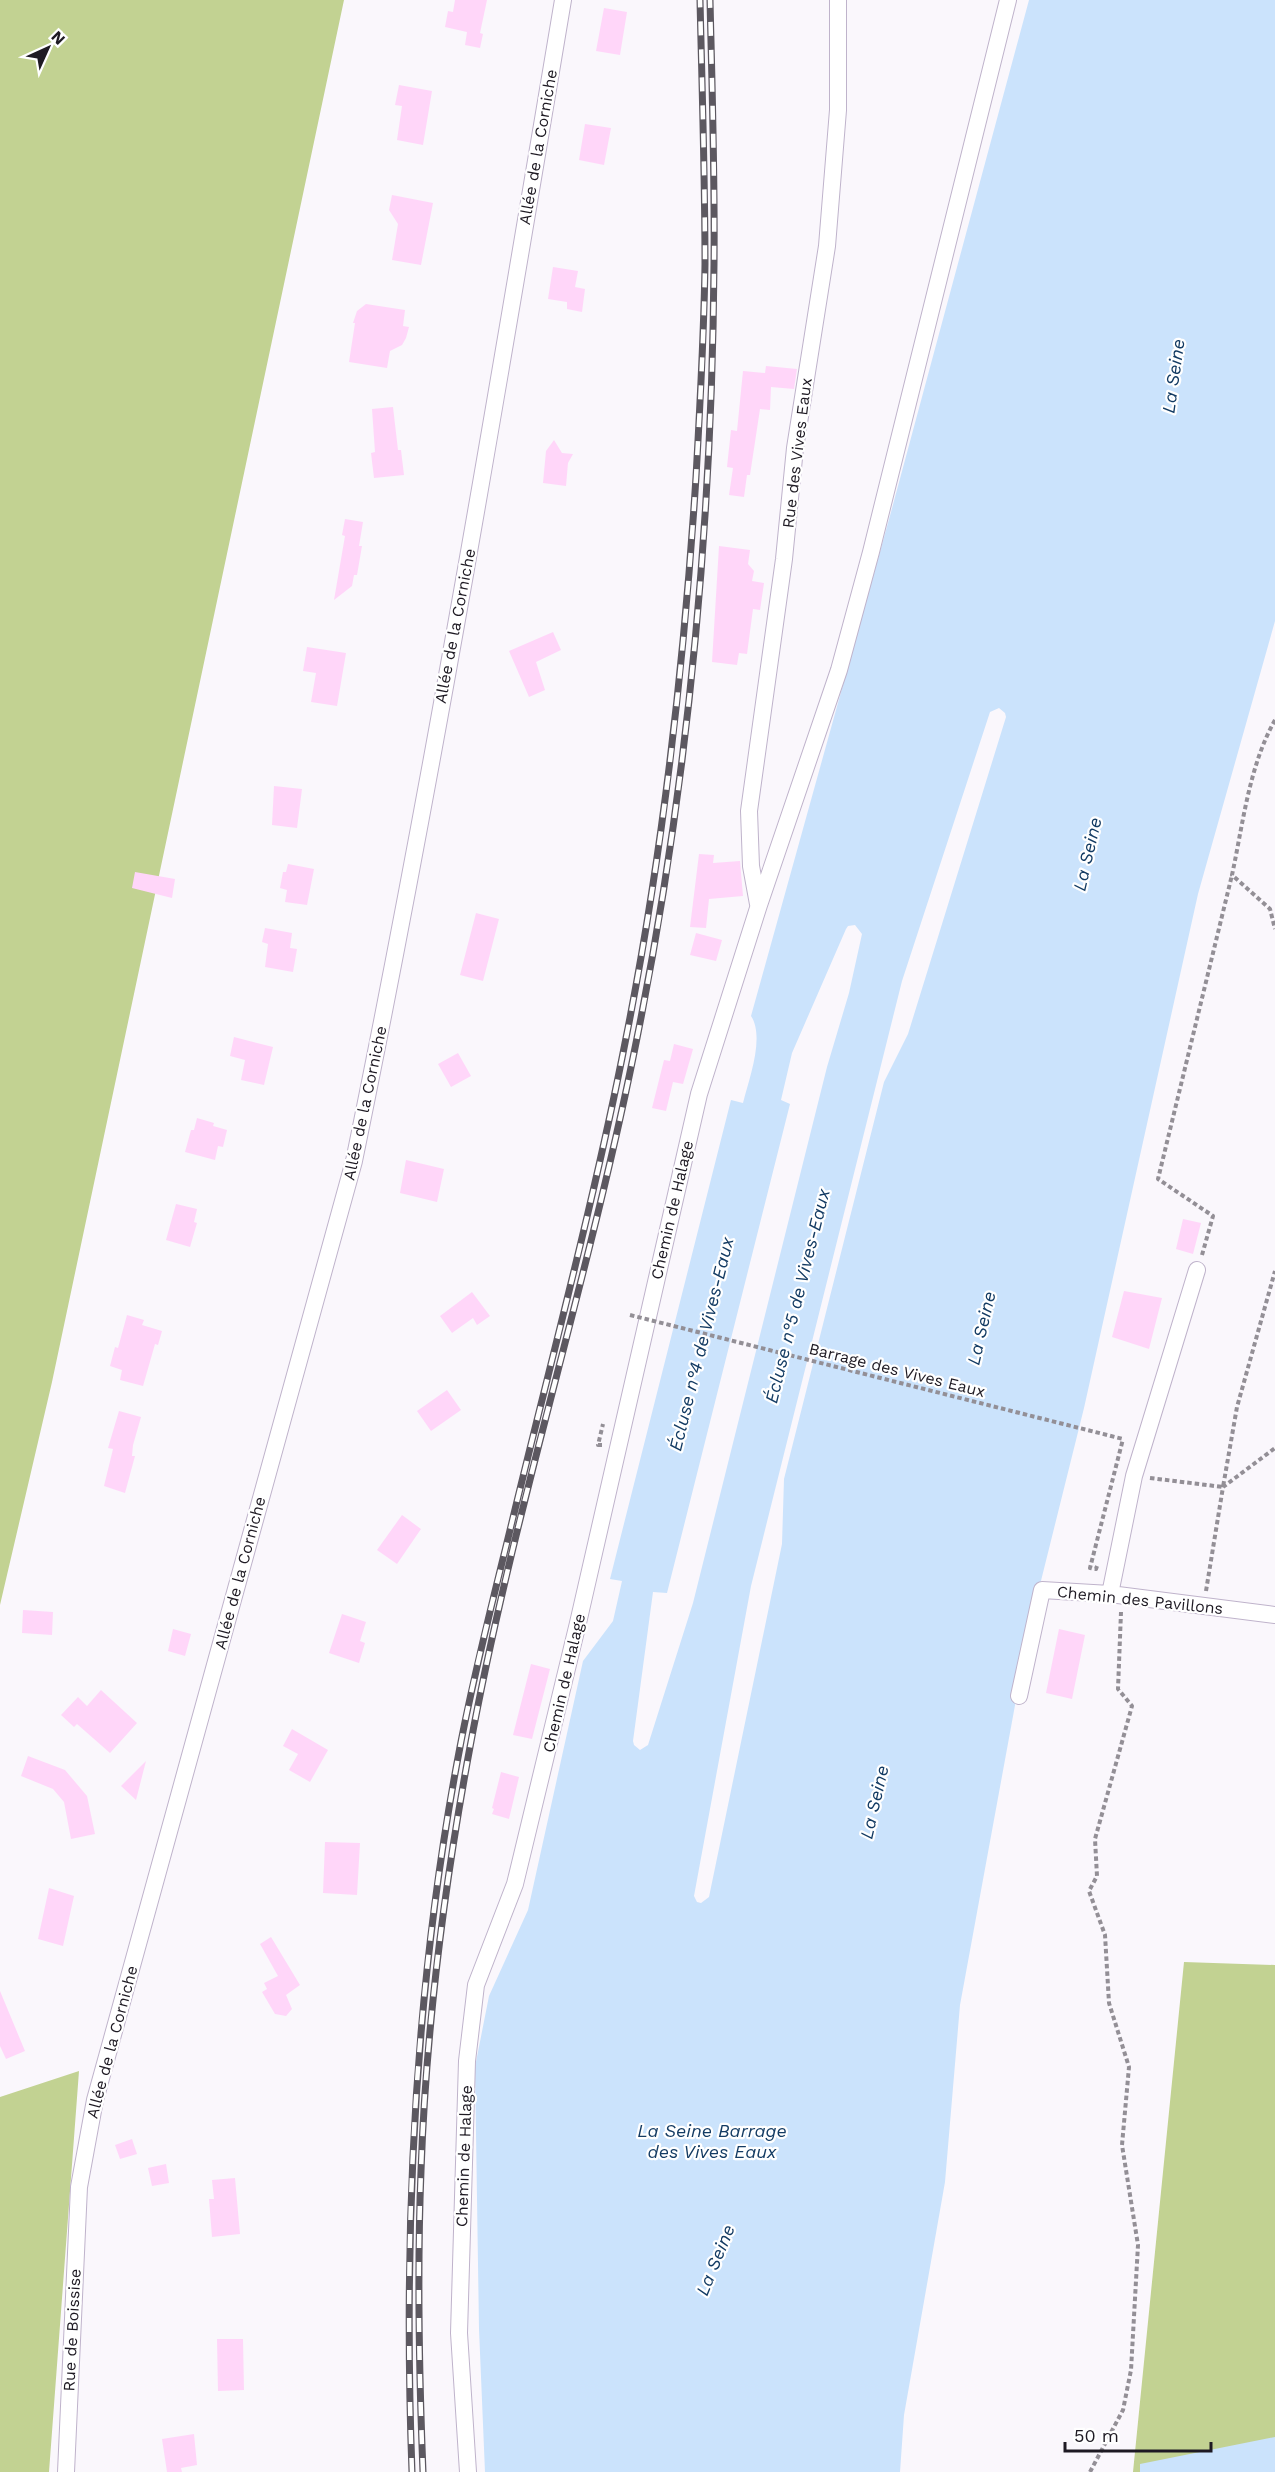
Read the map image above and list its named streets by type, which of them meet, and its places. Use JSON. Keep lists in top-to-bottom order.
{
  "streets": {
    "street": [
      "Allée de la Corniche",
      "Rue des Vives Eaux",
      "Chemin de Halage",
      "Chemin des Pavillons",
      "Rue de Boissise"
    ],
    "path": ["Barrage des Vives Eaux"]
  },
  "crossings": [
    ["Allée de la Corniche", "Rue de Boissise"],
    ["Rue des Vives Eaux", "Chemin de Halage"]
  ],
  "water": [
    "La Seine",
    "Écluse n°5 de Vives-Eaux",
    "Écluse n°4 de Vives-Eaux",
    "La Seine Barrage des Vives Eaux"
  ],
  "scale_bar": "50 m",
  "north": "top right"
}
